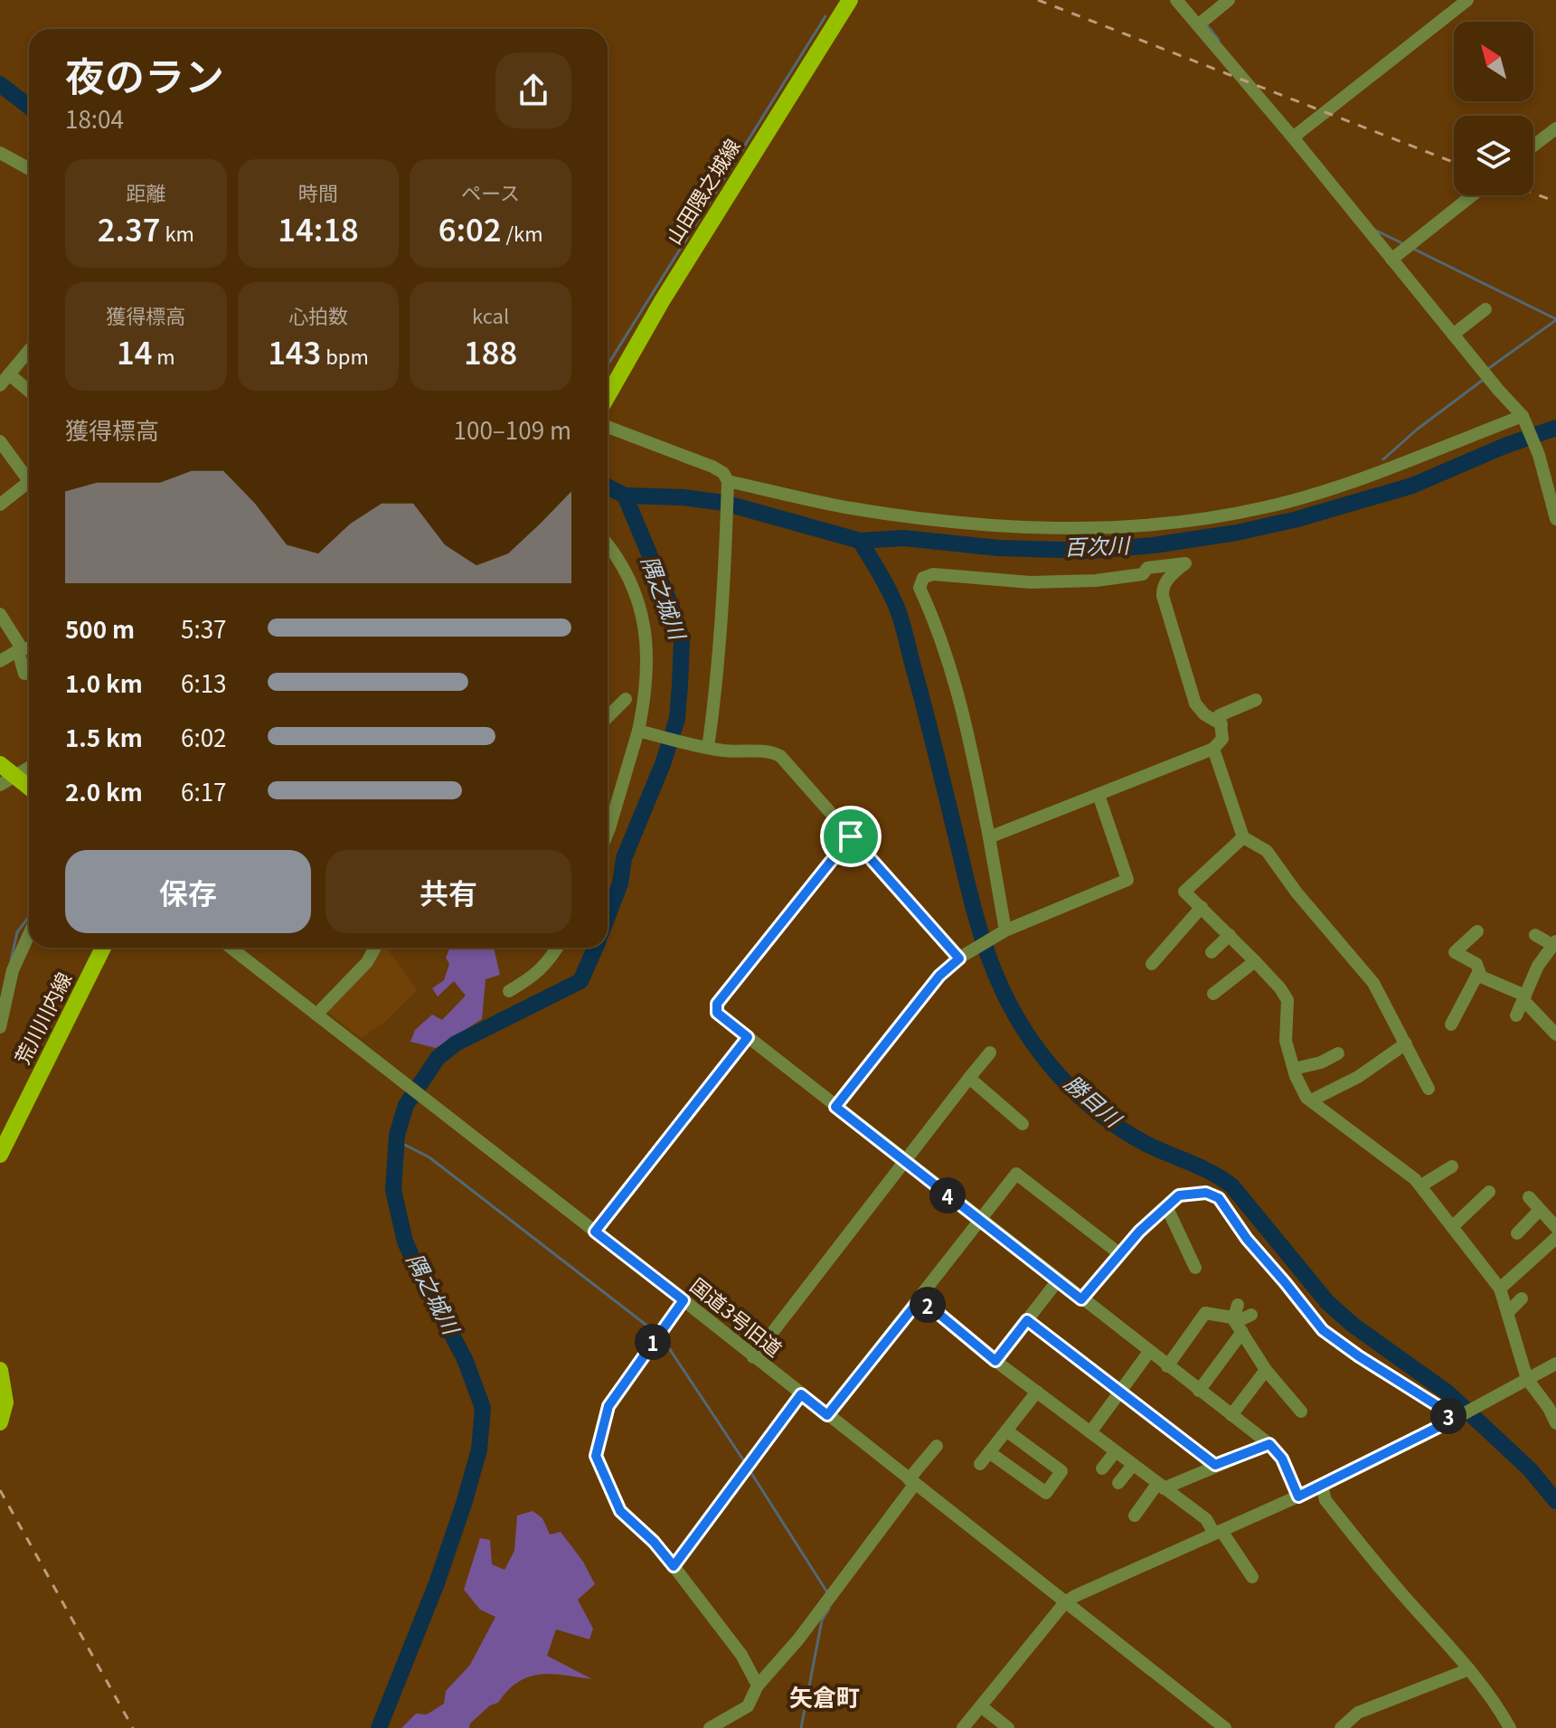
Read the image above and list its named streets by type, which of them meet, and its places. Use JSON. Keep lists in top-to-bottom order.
{
  "streets": {
    "main road": ["山田隈之城線", "荒川川内線"],
    "street": ["国道3号旧道"]
  },
  "districts": ["矢倉町"],
  "water": ["百次川", "隅之城川", "勝目川"],
  "north": "top left",
  "page": {
    "heading": ["夜のラン", "18:04"],
    "stats": [
      ["距離", "2.37 km"],
      ["時間", "14:18"],
      ["ペース", "6:02 /km"],
      ["獲得標高", "14 m"],
      ["心拍数", "143 bpm"],
      ["kcal", "188"]
    ],
    "chart": ["獲得標高", "100–109 m"],
    "list": [
      {
        "name": "500 m",
        "note": "5:37"
      },
      {
        "name": "1.0 km",
        "note": "6:13"
      },
      {
        "name": "1.5 km",
        "note": "6:02"
      },
      {
        "name": "2.0 km",
        "note": "6:17"
      }
    ],
    "buttons": ["保存", "共有"],
    "pins": [
      "4",
      "2",
      "1",
      "3"
    ]
  }
}
